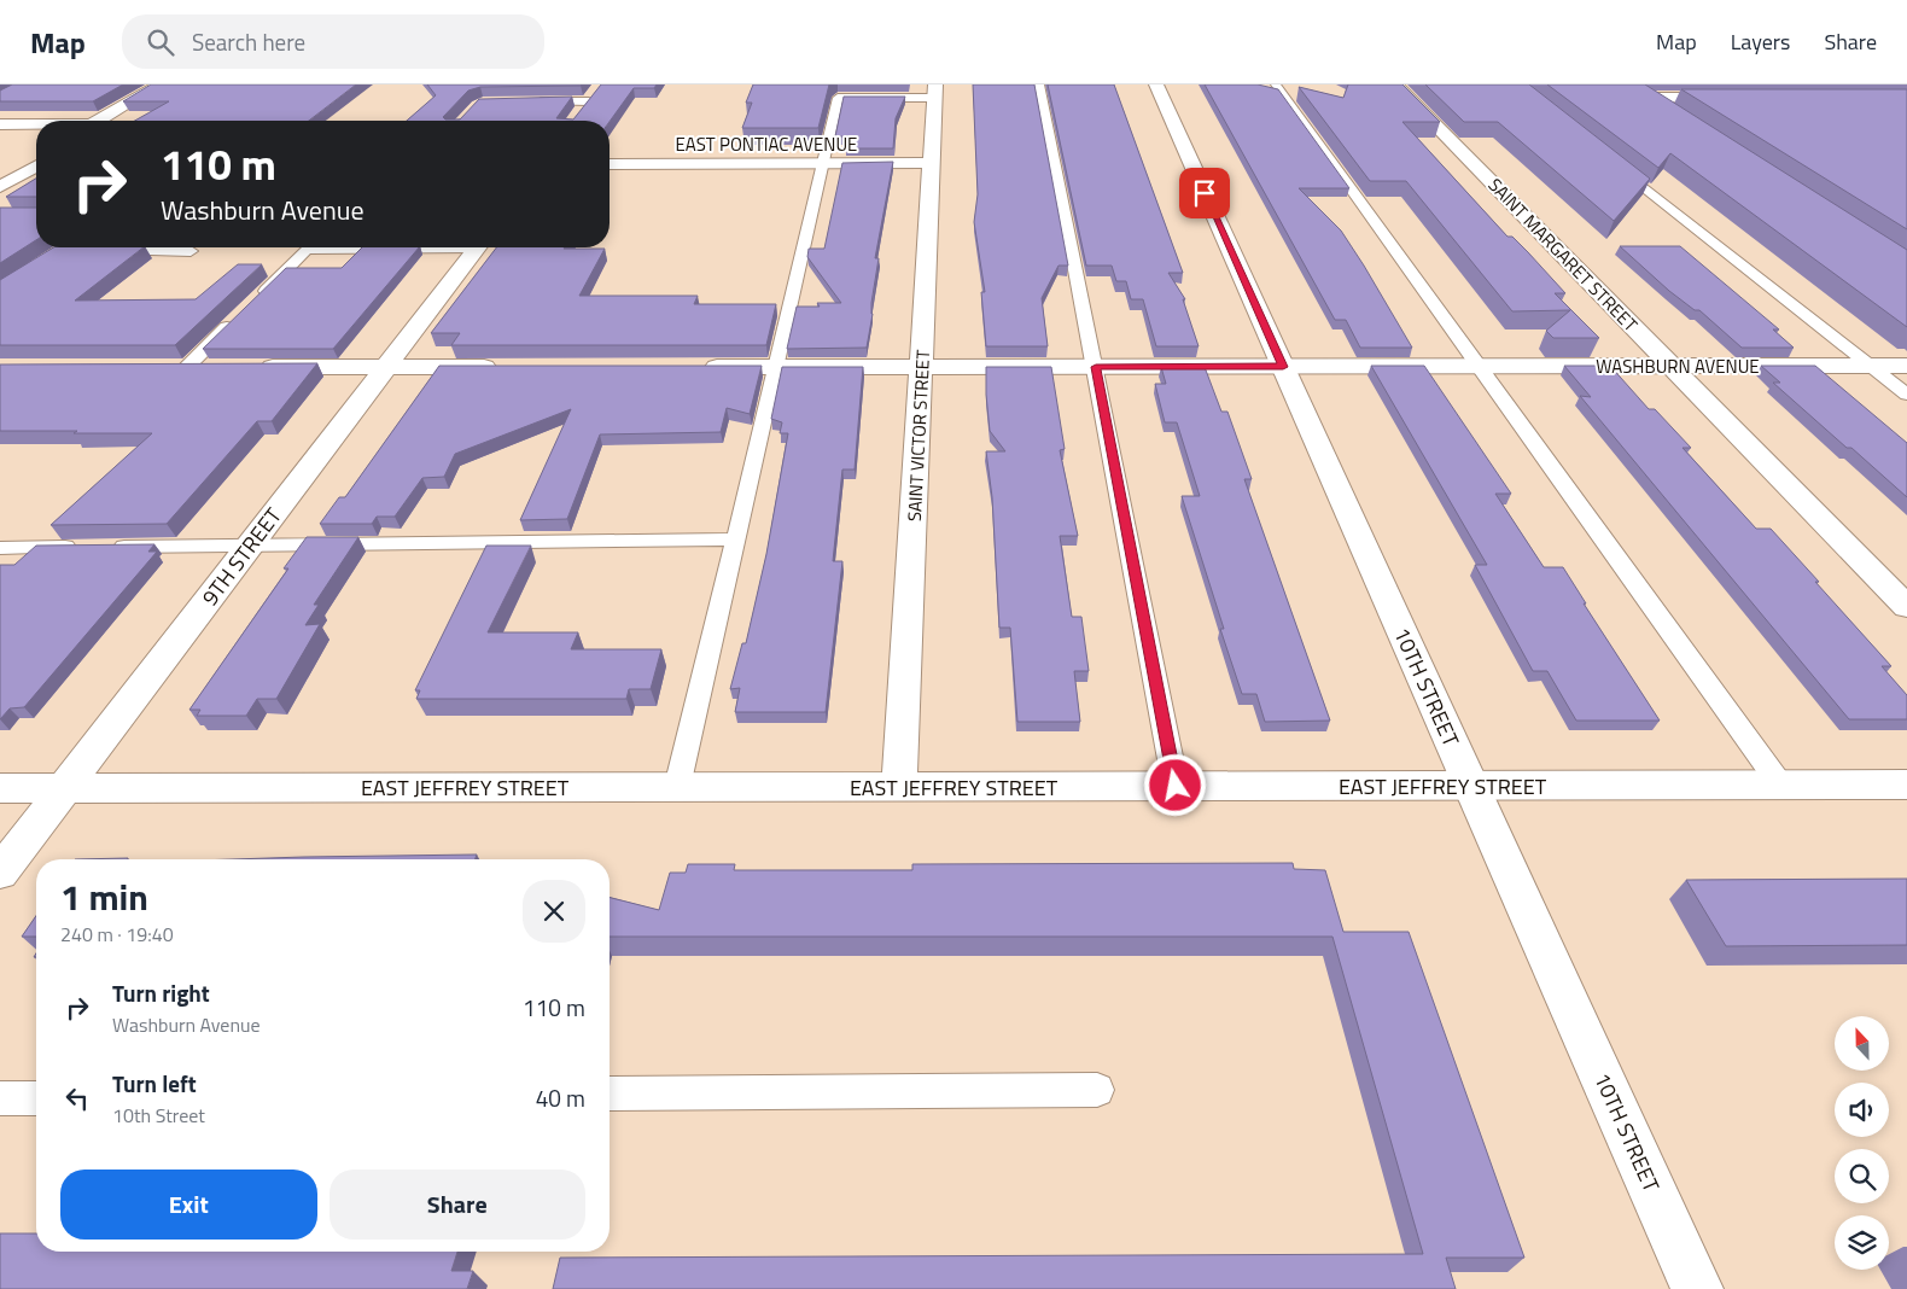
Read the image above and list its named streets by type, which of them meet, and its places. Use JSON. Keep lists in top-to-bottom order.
{
  "streets": {
    "street": [
      "EAST PONTIAC AVENUE",
      "SAINT MARGARET STREET",
      "WASHBURN AVENUE",
      "SAINT VICTOR STREET",
      "9TH STREET",
      "10TH STREET",
      "EAST JEFFREY STREET"
    ]
  },
  "crossings": [
    ["EAST PONTIAC AVENUE", "SAINT VICTOR STREET"],
    ["SAINT MARGARET STREET", "WASHBURN AVENUE"],
    ["WASHBURN AVENUE", "SAINT VICTOR STREET"],
    ["WASHBURN AVENUE", "10TH STREET"],
    ["SAINT VICTOR STREET", "EAST JEFFREY STREET"],
    ["9TH STREET", "EAST JEFFREY STREET"],
    ["10TH STREET", "EAST JEFFREY STREET"]
  ],
  "north": "top",
  "page": {
    "header": "Map",
    "search": "Search here",
    "nav": ["Map", "Layers", "Share"],
    "turn": ["110 m", "Washburn Avenue"],
    "heading": ["1 min", "240 m · 19:40"],
    "list": [
      {
        "name": "Turn right",
        "note": "Washburn Avenue",
        "value": "110 m"
      },
      {
        "name": "Turn left",
        "note": "10th Street",
        "value": "40 m"
      }
    ],
    "buttons": ["Exit", "Share"]
  }
}
